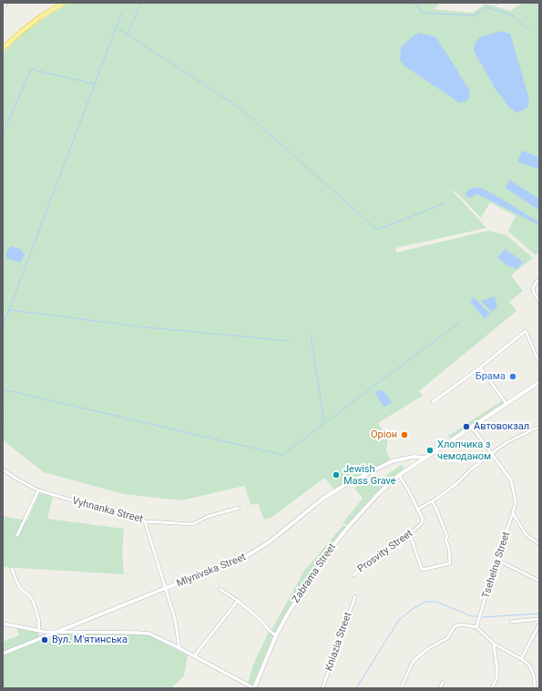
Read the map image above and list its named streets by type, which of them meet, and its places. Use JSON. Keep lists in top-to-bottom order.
{
  "streets": {
    "main road": ["Mlynivska Street", "Zabrama Street"],
    "street": [
      "Vyhnanka Street",
      "Prosvity Street",
      "Tsehelna Street",
      "Kniazia Street"
    ]
  },
  "crossings": [
    ["Prosvity Street", "Zabrama Street"],
    ["Tsehelna Street", "Zabrama Street"],
    ["Mlynivska Street", "Zabrama Street"]
  ],
  "places": [
    "Брама",
    "Автовокзал",
    "Оріон",
    "Хлопчика з чемоданом",
    "Jewish Mass Grave",
    "Вул. М'ятинська"
  ]
}
